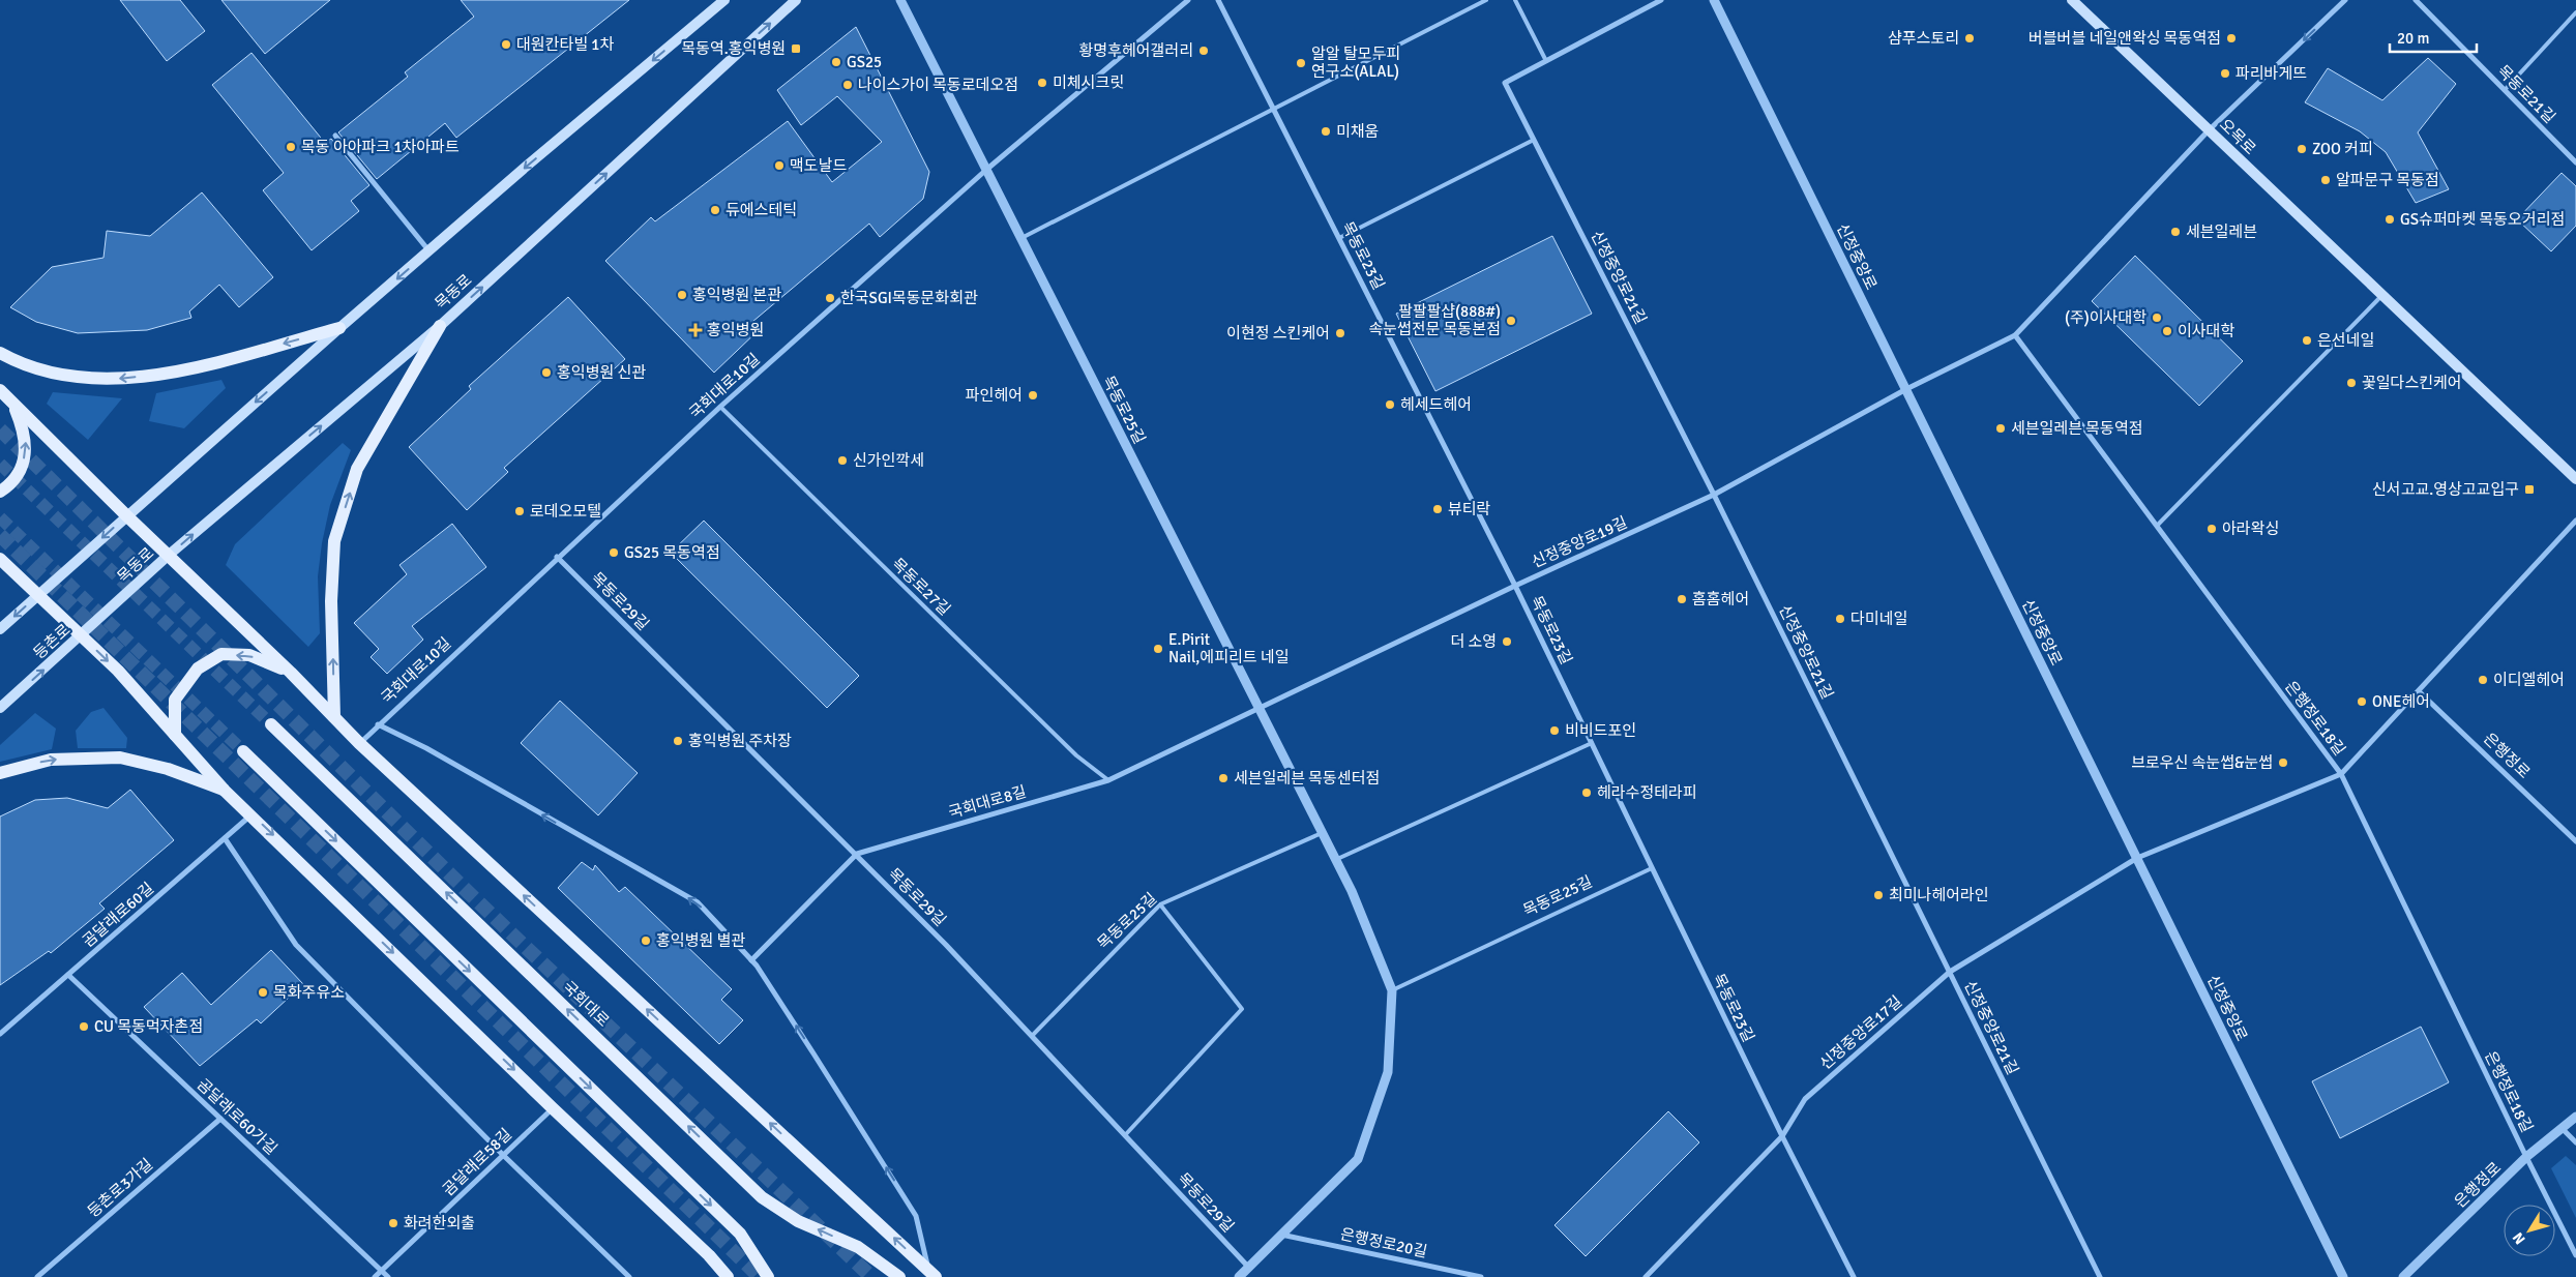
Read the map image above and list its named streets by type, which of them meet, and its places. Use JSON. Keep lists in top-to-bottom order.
{
  "streets": {
    "main road": [
      "오목로",
      "목동로",
      "등촌로",
      "국회대로"
    ],
    "street": [
      "목동로21길",
      "목동로23길",
      "신정중앙로",
      "신정중앙로21길",
      "국회대로10길",
      "목동로25길",
      "신정중앙로19길",
      "목동로29길",
      "은행정로18길",
      "은행정로",
      "국회대로8길",
      "곰달래로60길",
      "신정중앙로17길",
      "곰달래로60가길",
      "곰달래로58길",
      "등촌로3가길",
      "은행정로20길"
    ],
    "lane": ["목동로27길"]
  },
  "crossings": [
    ["오목로", "신정중앙로19길"],
    ["목동로23길", "목동로25길"],
    ["목동로23길", "신정중앙로19길"],
    ["목동로23길", "신정중앙로17길"],
    ["신정중앙로", "신정중앙로19길"],
    ["신정중앙로", "신정중앙로17길"],
    ["신정중앙로21길", "신정중앙로19길"],
    ["신정중앙로21길", "신정중앙로17길"],
    ["목동로", "등촌로"],
    ["국회대로10길", "목동로25길"],
    ["국회대로10길", "목동로27길"],
    ["국회대로10길", "목동로29길"],
    ["목동로25길", "신정중앙로19길"],
    ["목동로25길", "목동로29길"],
    ["목동로25길", "국회대로8길"],
    ["목동로25길", "은행정로20길"],
    ["신정중앙로19길", "은행정로18길"],
    ["신정중앙로19길", "국회대로8길"],
    ["목동로27길", "국회대로8길"],
    ["목동로29길", "국회대로8길"],
    ["은행정로18길", "은행정로"],
    ["은행정로18길", "신정중앙로17길"],
    ["곰달래로60길", "곰달래로60가길"],
    ["곰달래로60가길", "곰달래로58길"],
    ["곰달래로60가길", "등촌로3가길"]
  ],
  "places": {
    "other": [
      "샴푸스토리",
      "버블버블 네일앤왁싱 목동역점",
      "대원칸타빌 1차",
      "황명후헤어갤러리",
      "GS25",
      "알알 탈모두피 연구소(ALAL)",
      "파리바게뜨",
      "미체시크릿",
      "나이스가이 목동로데오점",
      "미채움",
      "목동 아아파크 1차아파트",
      "ZOO 커피",
      "맥도날드",
      "알파문구 목동점",
      "듀에스테틱",
      "GS슈퍼마켓 목동오거리점",
      "세븐일레븐",
      "홍익병원 본관",
      "한국SGI목동문화회관",
      "(주)이사대학",
      "팔팔팔샵(888#) 속눈썹전문 목동본점",
      "이사대학",
      "이현정 스킨케어",
      "은선네일",
      "홍익병원 신관",
      "꽃일다스킨케어",
      "파인헤어",
      "헤세드헤어",
      "세븐일레븐 목동역점",
      "신가인깍세",
      "뷰티락",
      "로데오모텔",
      "아라왁싱",
      "GS25 목동역점",
      "홈홈헤어",
      "다미네일",
      "더 소영",
      "E.Pirit Nail,에피리트 네일",
      "이디엘헤어",
      "ONE헤어",
      "비비드포인",
      "홍익병원 주차장",
      "브로우신 속눈썹&눈썹",
      "세븐일레븐 목동센터점",
      "헤라수정테라피",
      "최미나헤어라인",
      "홍익병원 별관",
      "목화주유소",
      "CU 목동먹자촌점",
      "화려한외출"
    ],
    "transit": ["목동역.홍익병원", "신서고교.영상고교입구"],
    "health": ["홍익병원"]
  },
  "scale_bar": "20 m",
  "north": "bottom left"
}
